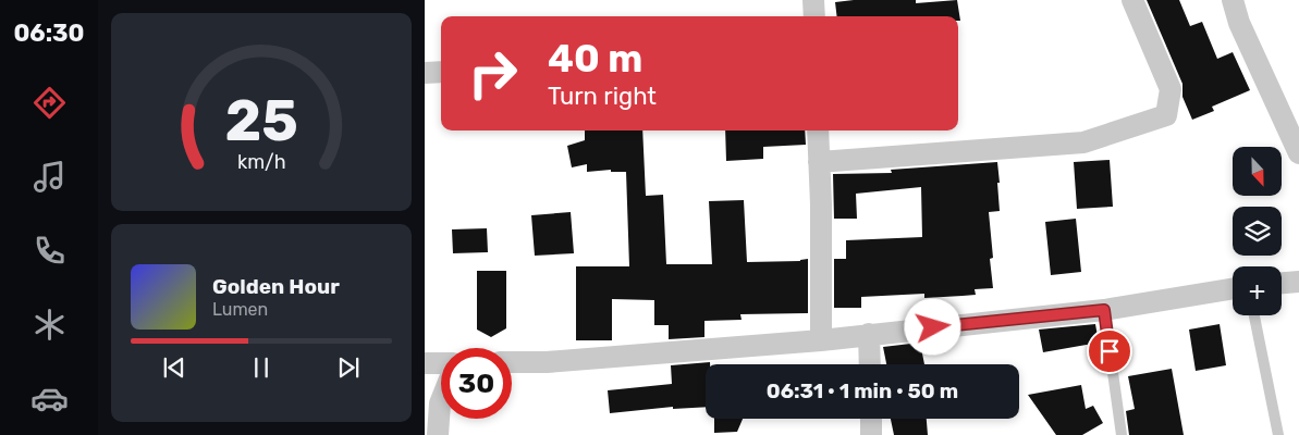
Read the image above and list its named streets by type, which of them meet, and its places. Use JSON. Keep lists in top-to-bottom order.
{
  "north": "bottom",
  "page": {
    "tabs": "06:30",
    "turn": ["40 m", "Turn right"],
    "map_buttons": "+",
    "song": ["Golden Hour", "Lumen"],
    "limit": "30",
    "trip": "06:31 · 1 min · 50 m",
    "gauge": ["25", "km/h"]
  }
}
